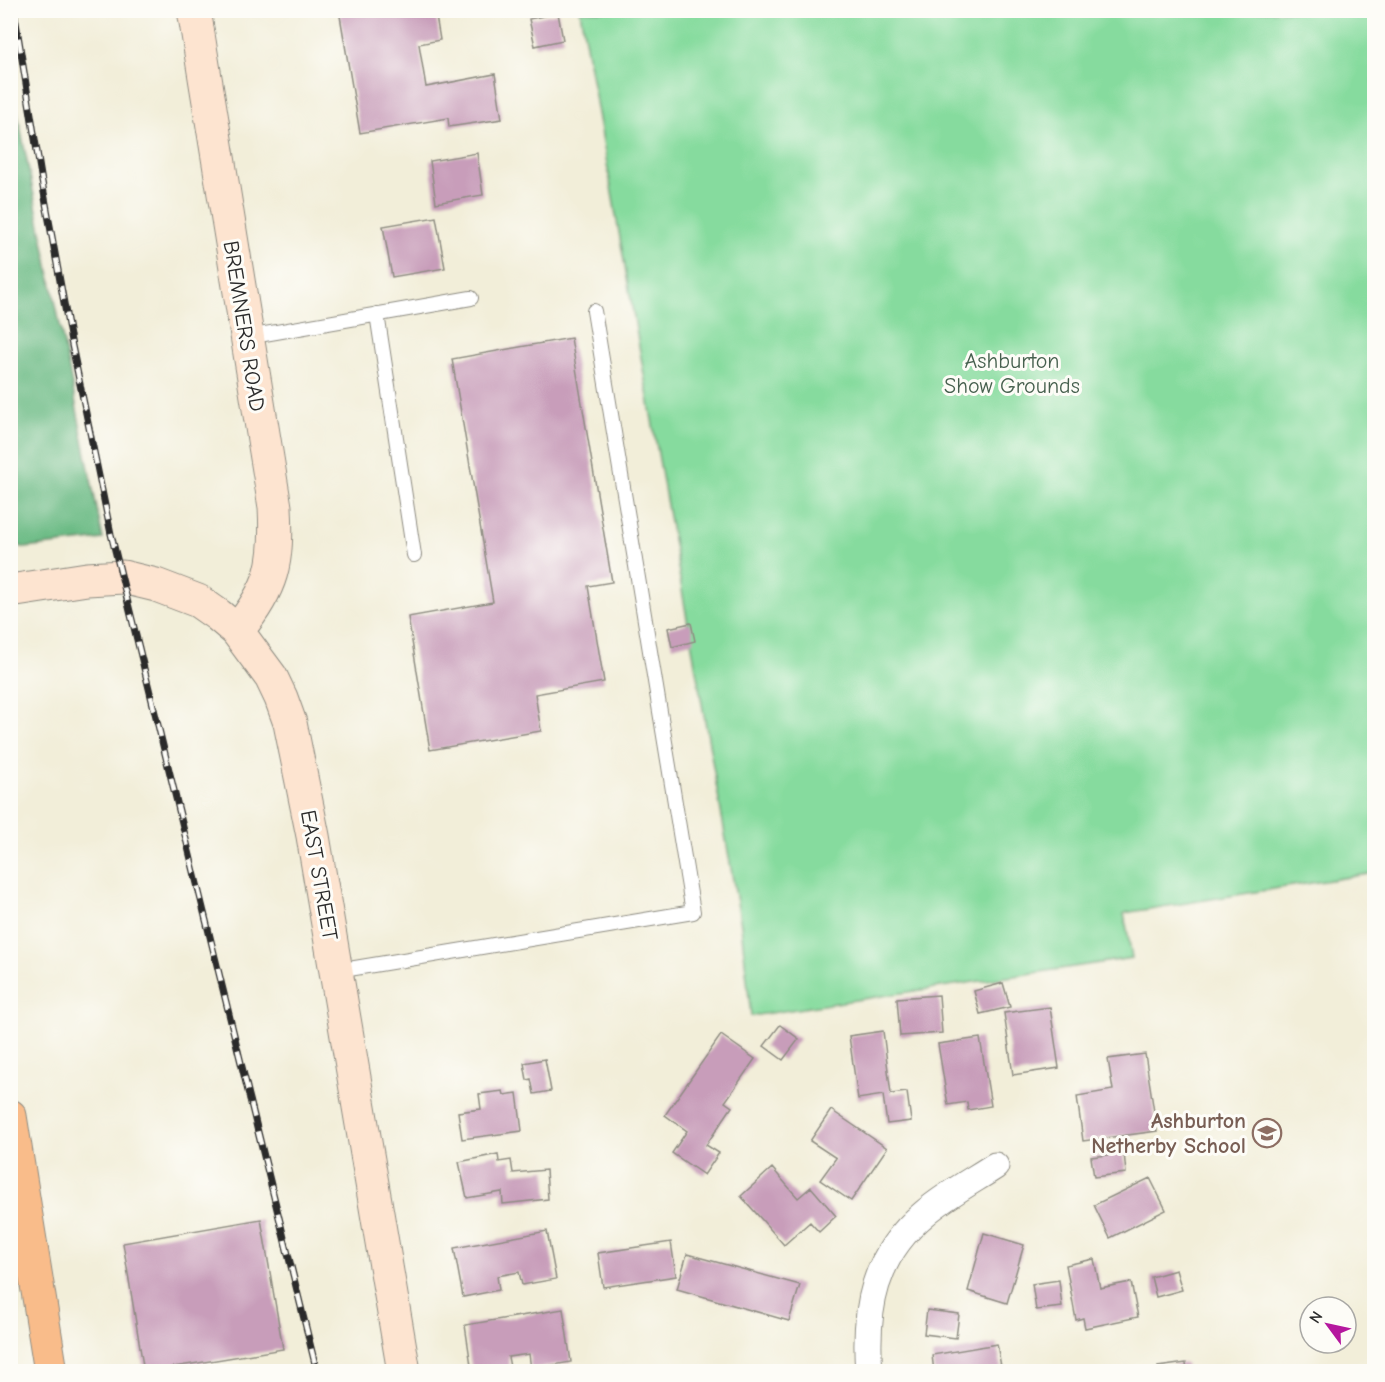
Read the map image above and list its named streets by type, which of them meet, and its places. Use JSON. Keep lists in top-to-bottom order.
{
  "streets": {
    "main road": ["BREMNERS ROAD", "EAST STREET"]
  },
  "crossings": [
    ["BREMNERS ROAD", "EAST STREET"]
  ],
  "parks": ["Ashburton Show Grounds"],
  "places": {
    "school or university": ["Ashburton Netherby School"]
  },
  "north": "top left"
}
